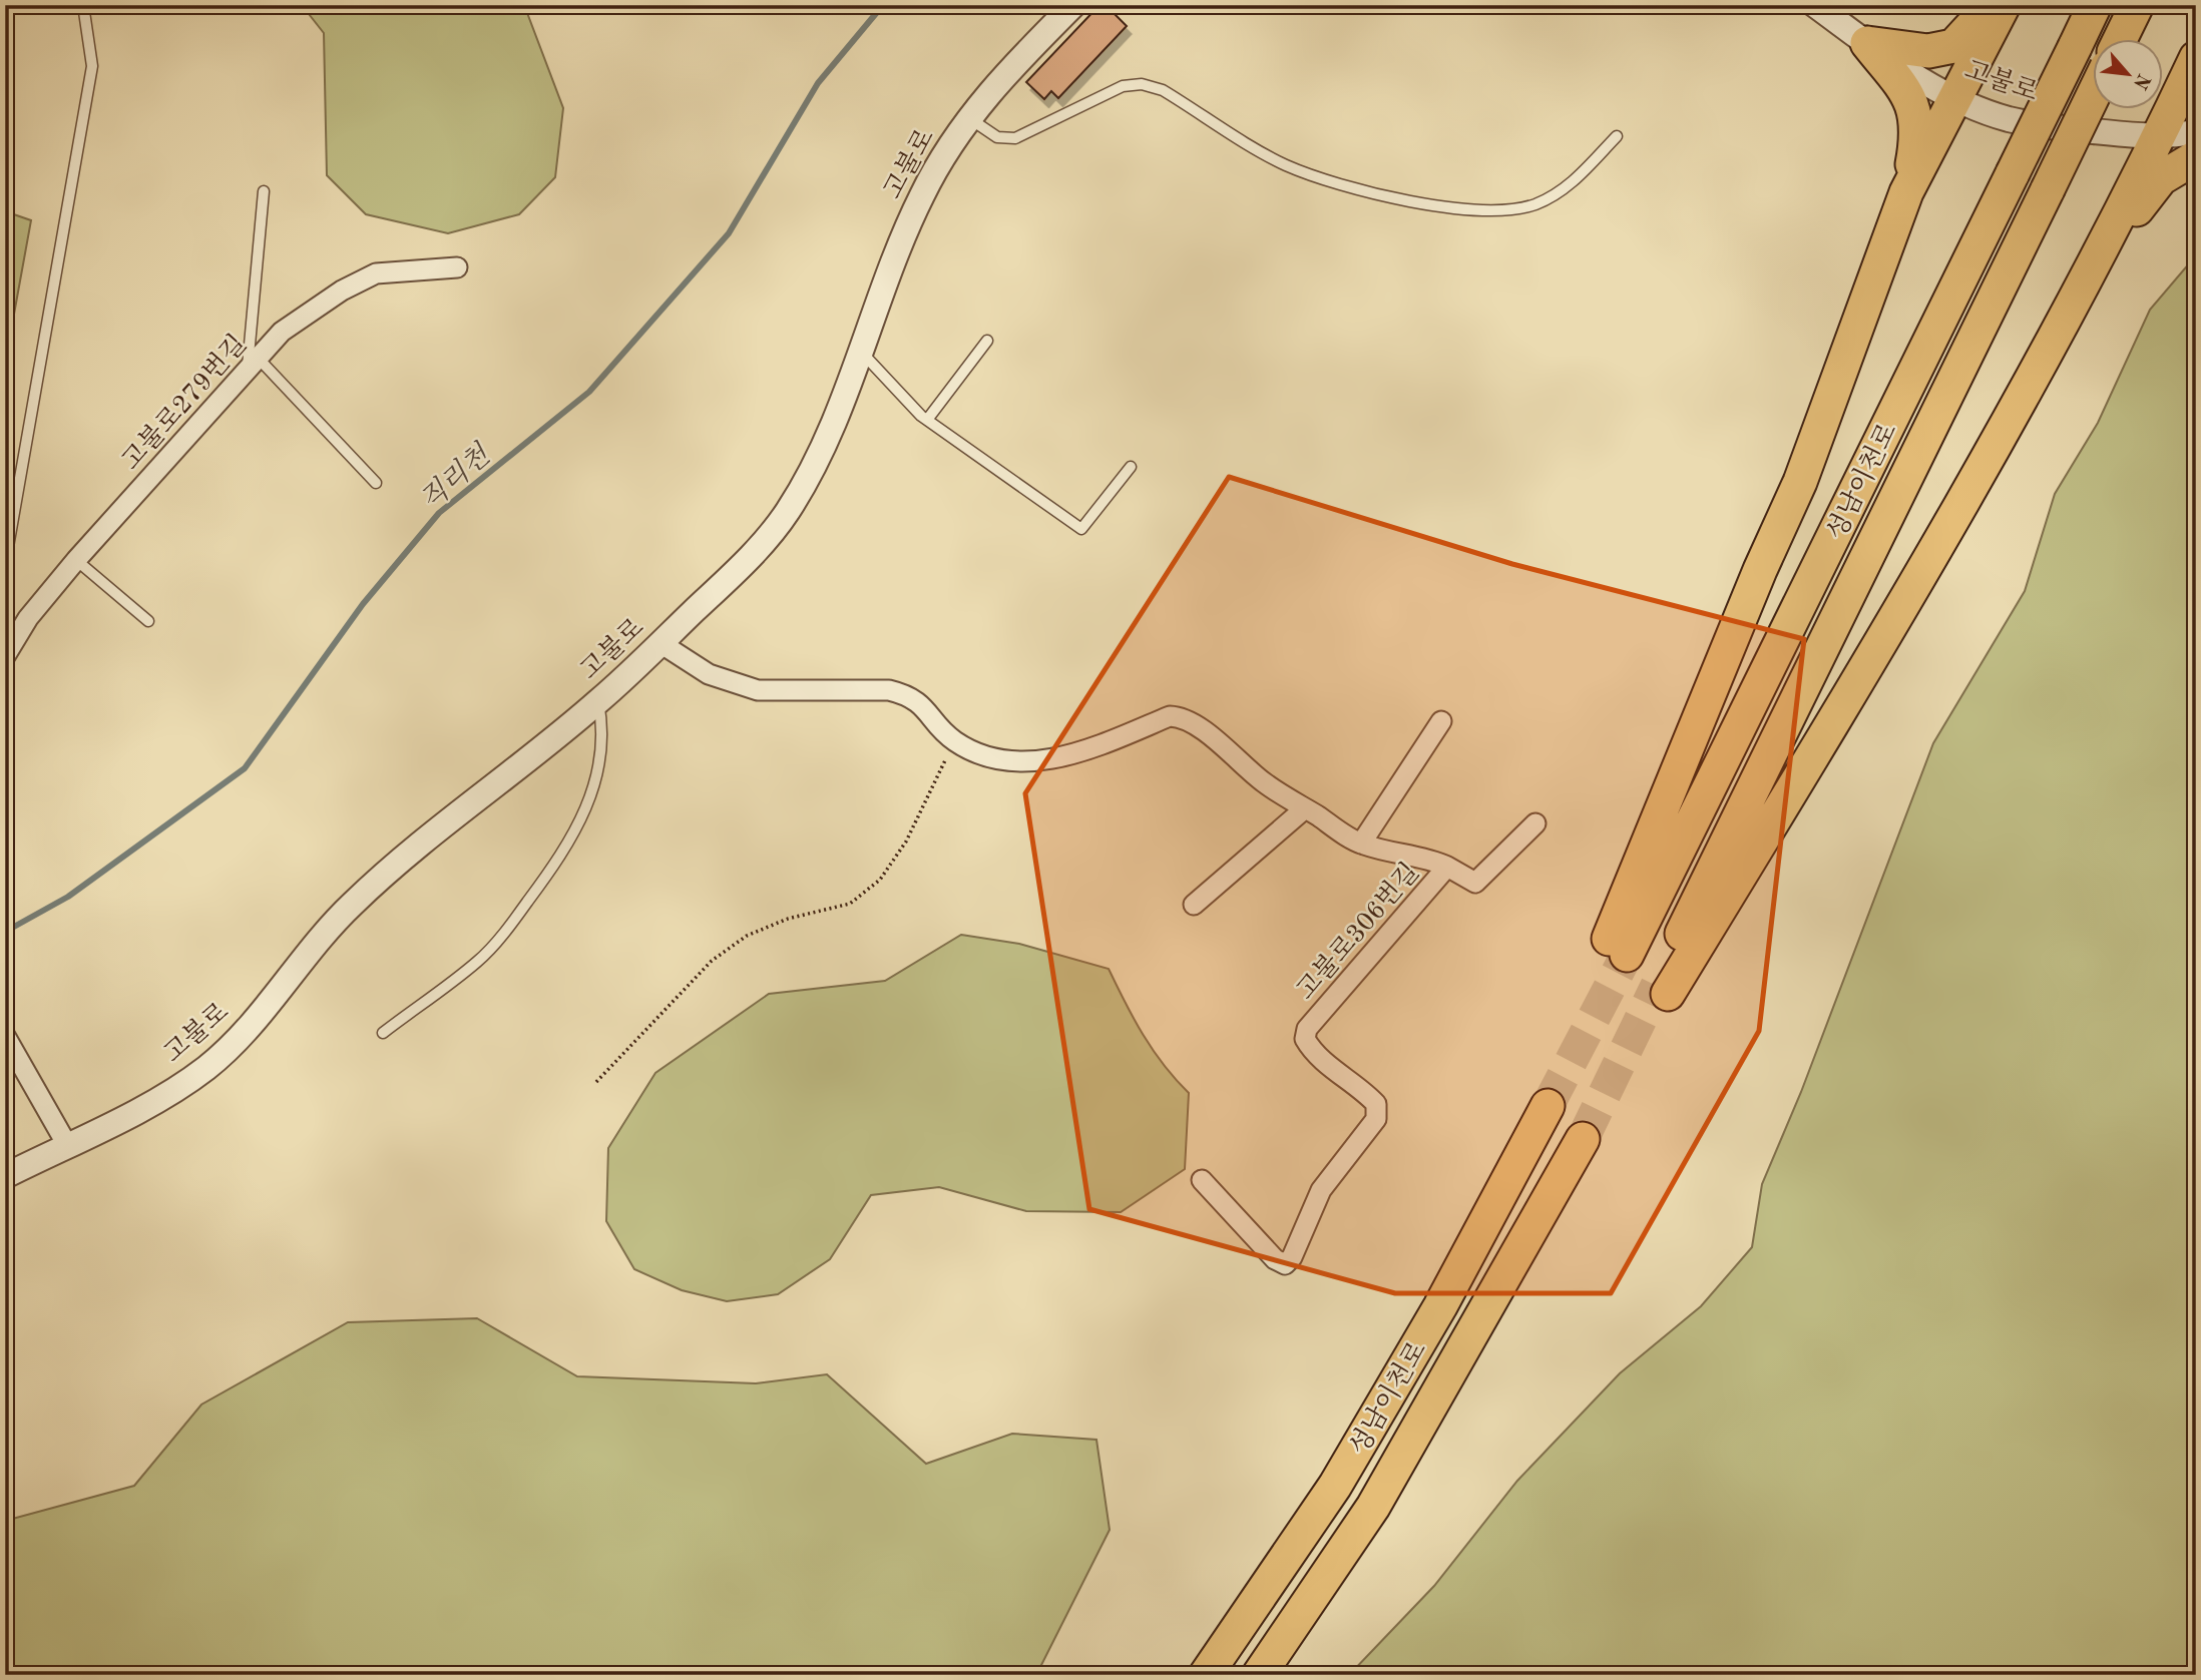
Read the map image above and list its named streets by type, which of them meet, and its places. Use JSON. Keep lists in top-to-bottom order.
{
  "streets": {
    "highway": ["성남이천로"],
    "street": ["고불로", "고불로279번길", "고불로306번길"]
  },
  "crossings": [
    ["고불로", "고불로306번길"]
  ],
  "water": ["직리천"],
  "north": "bottom right"
}
